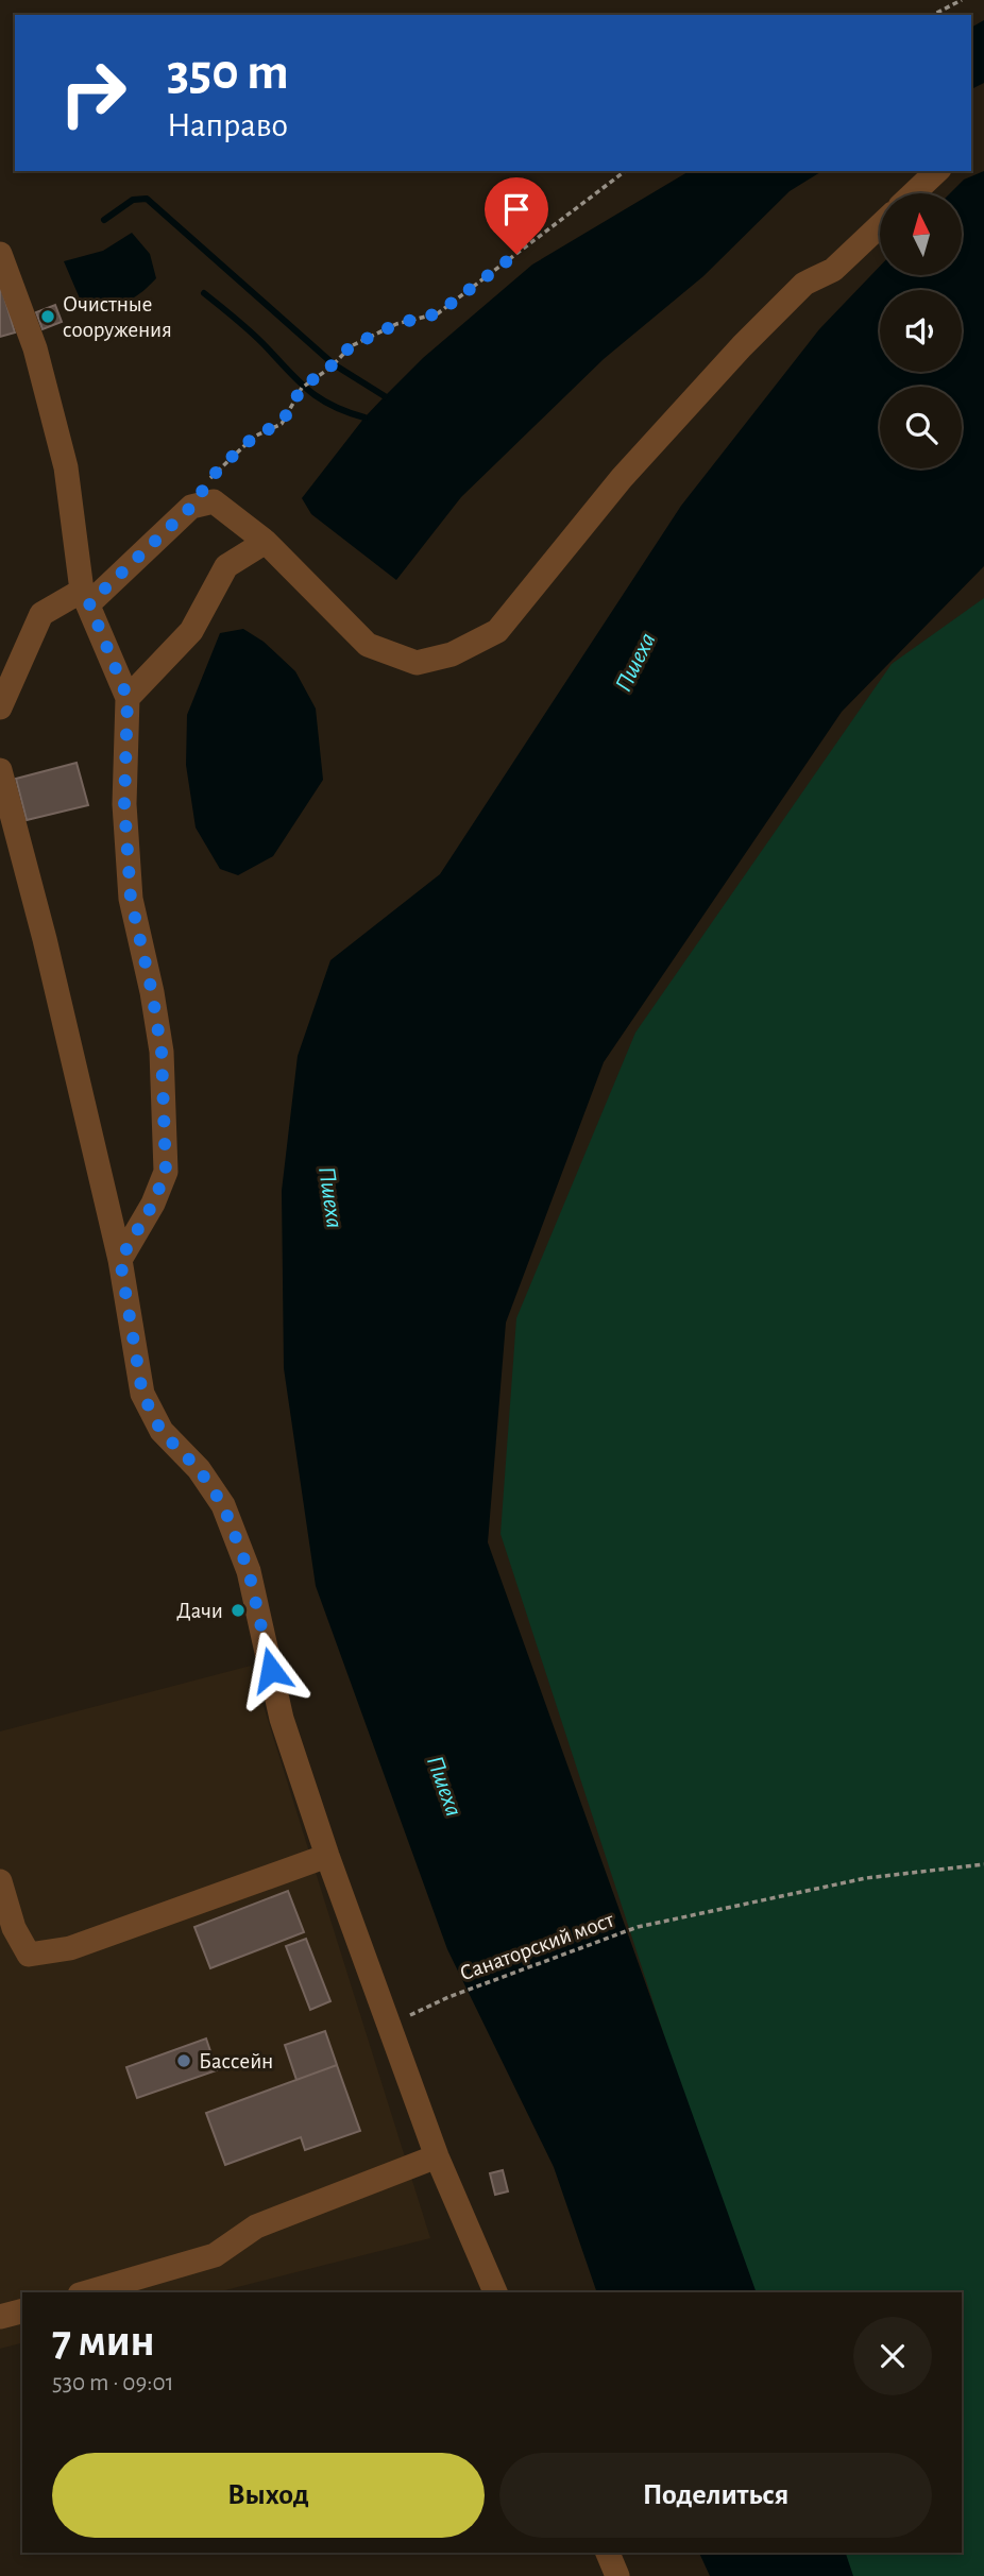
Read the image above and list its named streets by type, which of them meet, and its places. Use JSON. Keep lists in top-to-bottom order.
{
  "streets": {
    "path": ["Санаторский мост"]
  },
  "water": ["Пшеха"],
  "places": ["Очистные сооружения", "Дачи", "Бассейн"],
  "north": "top",
  "page": {
    "turn": ["350 m", "Направо"],
    "heading": ["7 мин", "530 m · 09:01"],
    "buttons": ["Выход", "Поделиться"]
  }
}
